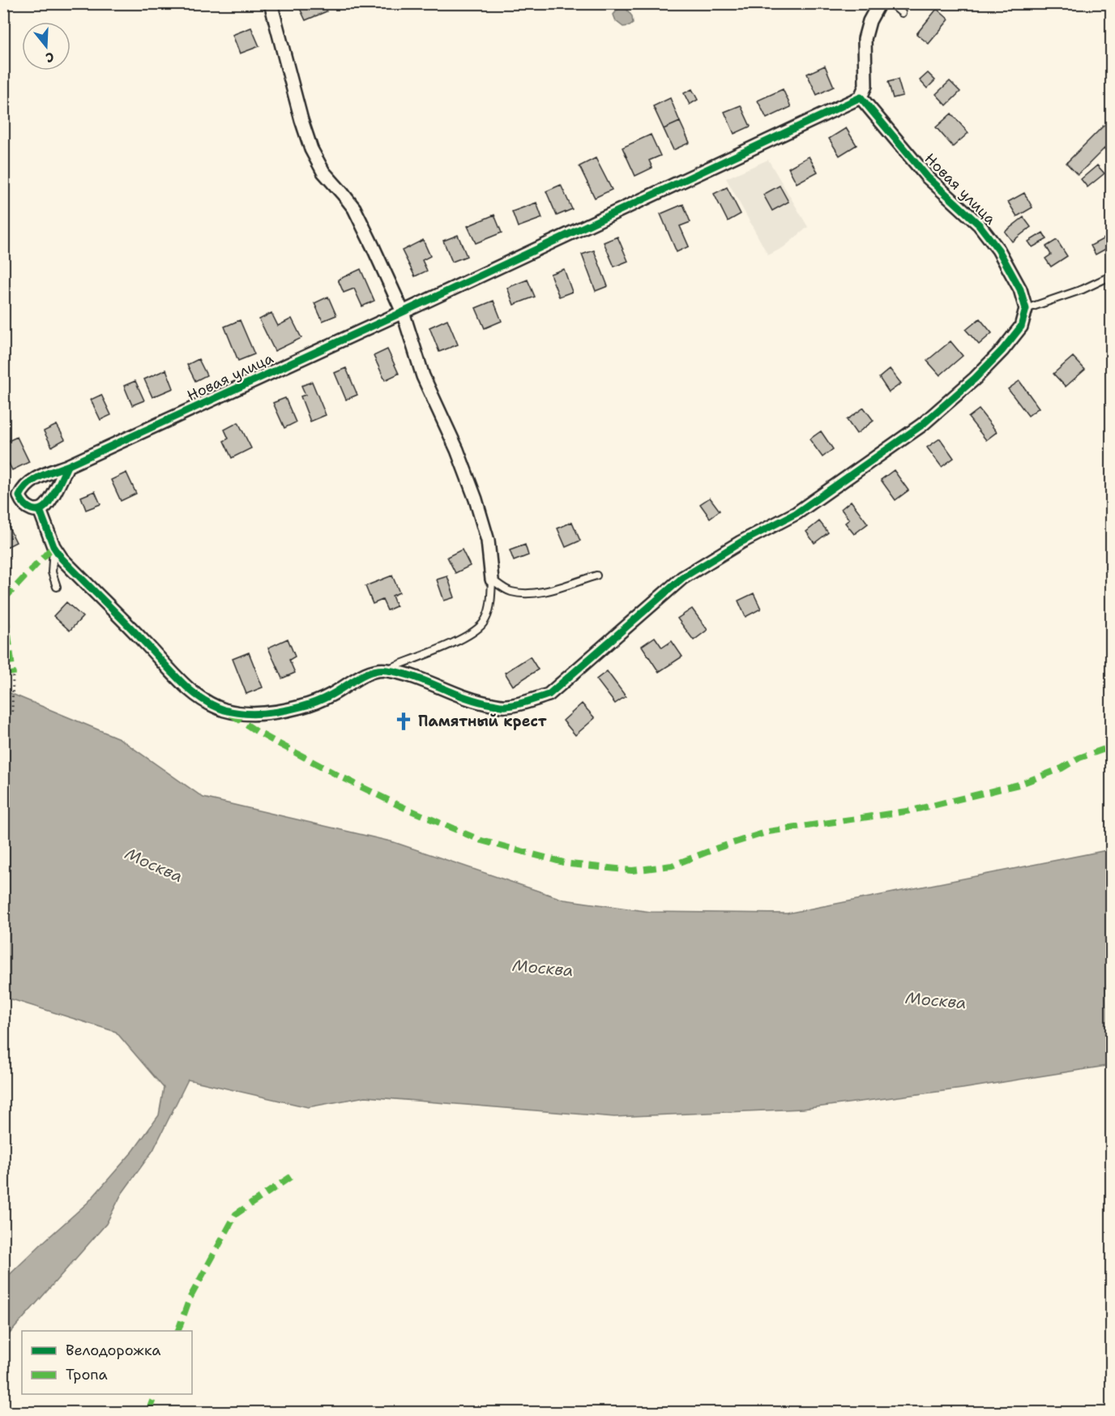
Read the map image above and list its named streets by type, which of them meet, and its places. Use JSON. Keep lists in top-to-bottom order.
{
  "streets": {
    "street": ["Новая улица"]
  },
  "water": ["Москва"],
  "places": {
    "church": ["Памятный крест"]
  },
  "legend": ["Велодорожка", "Тропа"],
  "north": "bottom"
}
